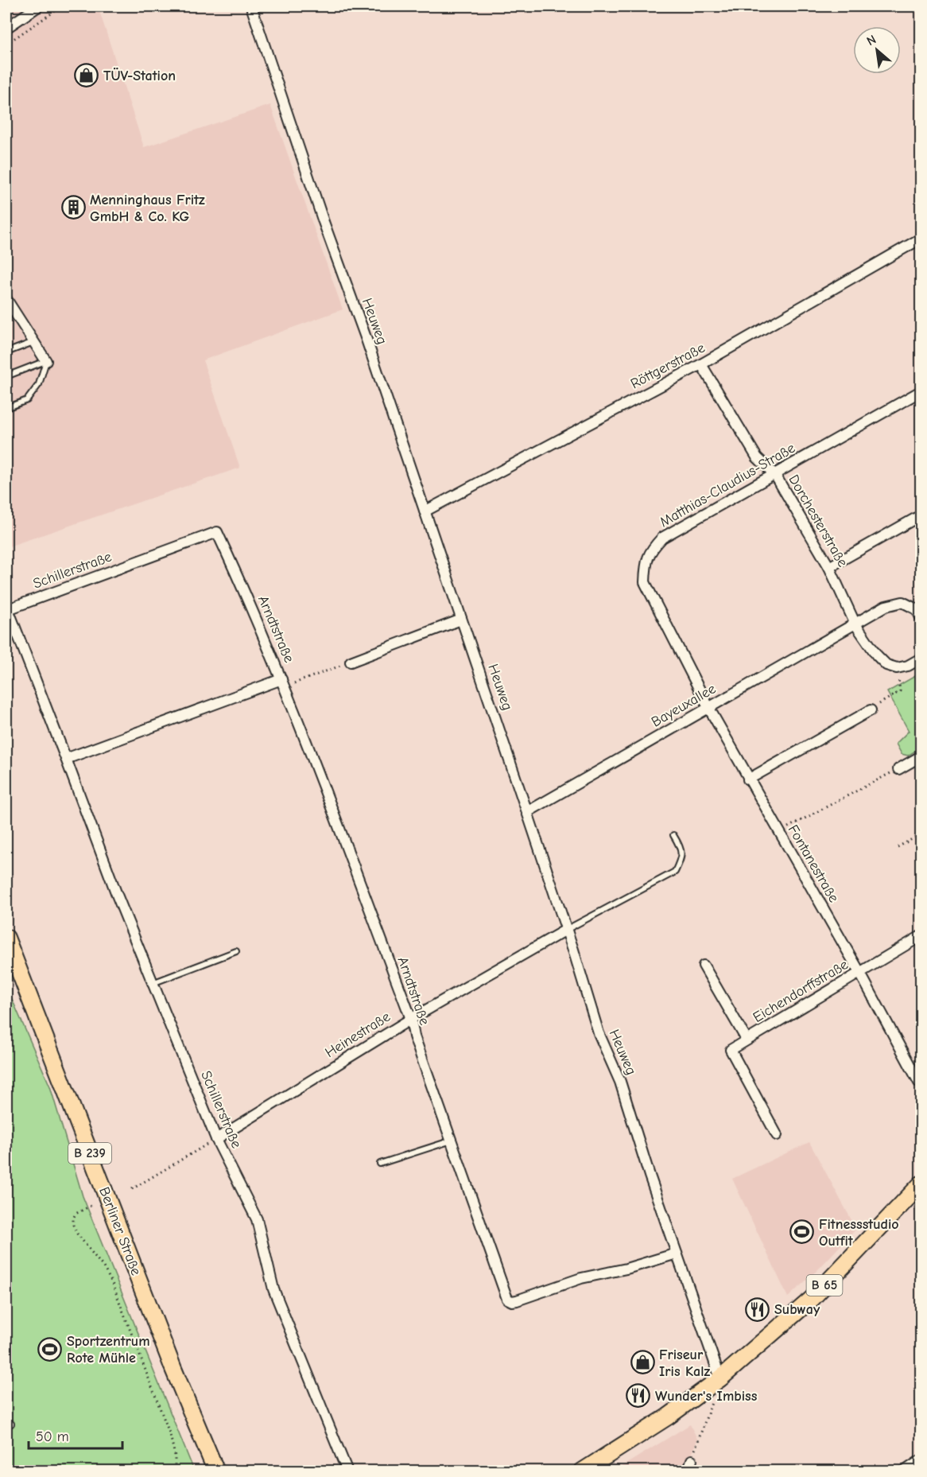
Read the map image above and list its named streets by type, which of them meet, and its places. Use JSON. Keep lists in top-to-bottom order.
{
  "streets": {
    "main road": ["B 239", "Berliner Straße", "B 65"],
    "street": [
      "Heuweg",
      "Röttgerstraße",
      "Matthias-Claudius-Straße",
      "Dorchesterstraße",
      "Schillerstraße",
      "Arndtstraße",
      "Bayeuxallee",
      "Fontanestraße",
      "Eichendorffstraße",
      "Heinestraße"
    ]
  },
  "crossings": [
    ["Heuweg", "Röttgerstraße"],
    ["Heuweg", "Arndtstraße"],
    ["Heuweg", "Bayeuxallee"],
    ["Heuweg", "Heinestraße"],
    ["Heuweg", "B 65"],
    ["Röttgerstraße", "Dorchesterstraße"],
    ["Matthias-Claudius-Straße", "Dorchesterstraße"],
    ["Matthias-Claudius-Straße", "Bayeuxallee"],
    ["Matthias-Claudius-Straße", "Fontanestraße"],
    ["Dorchesterstraße", "Bayeuxallee"],
    ["Schillerstraße", "Arndtstraße"],
    ["Schillerstraße", "Heinestraße"],
    ["Arndtstraße", "Heinestraße"],
    ["Bayeuxallee", "Fontanestraße"],
    ["Fontanestraße", "Eichendorffstraße"]
  ],
  "places": {
    "shop": ["TÜV-Station", "Friseur Iris Kalz"],
    "building": ["Menninghaus Fritz GmbH & Co. KG"],
    "sports": ["Fitnessstudio Outfit", "Sportzentrum Rote Mühle"],
    "restaurant": ["Subway", "Wunder's Imbiss"]
  },
  "scale_bar": "50 m",
  "north": "top left"
}
